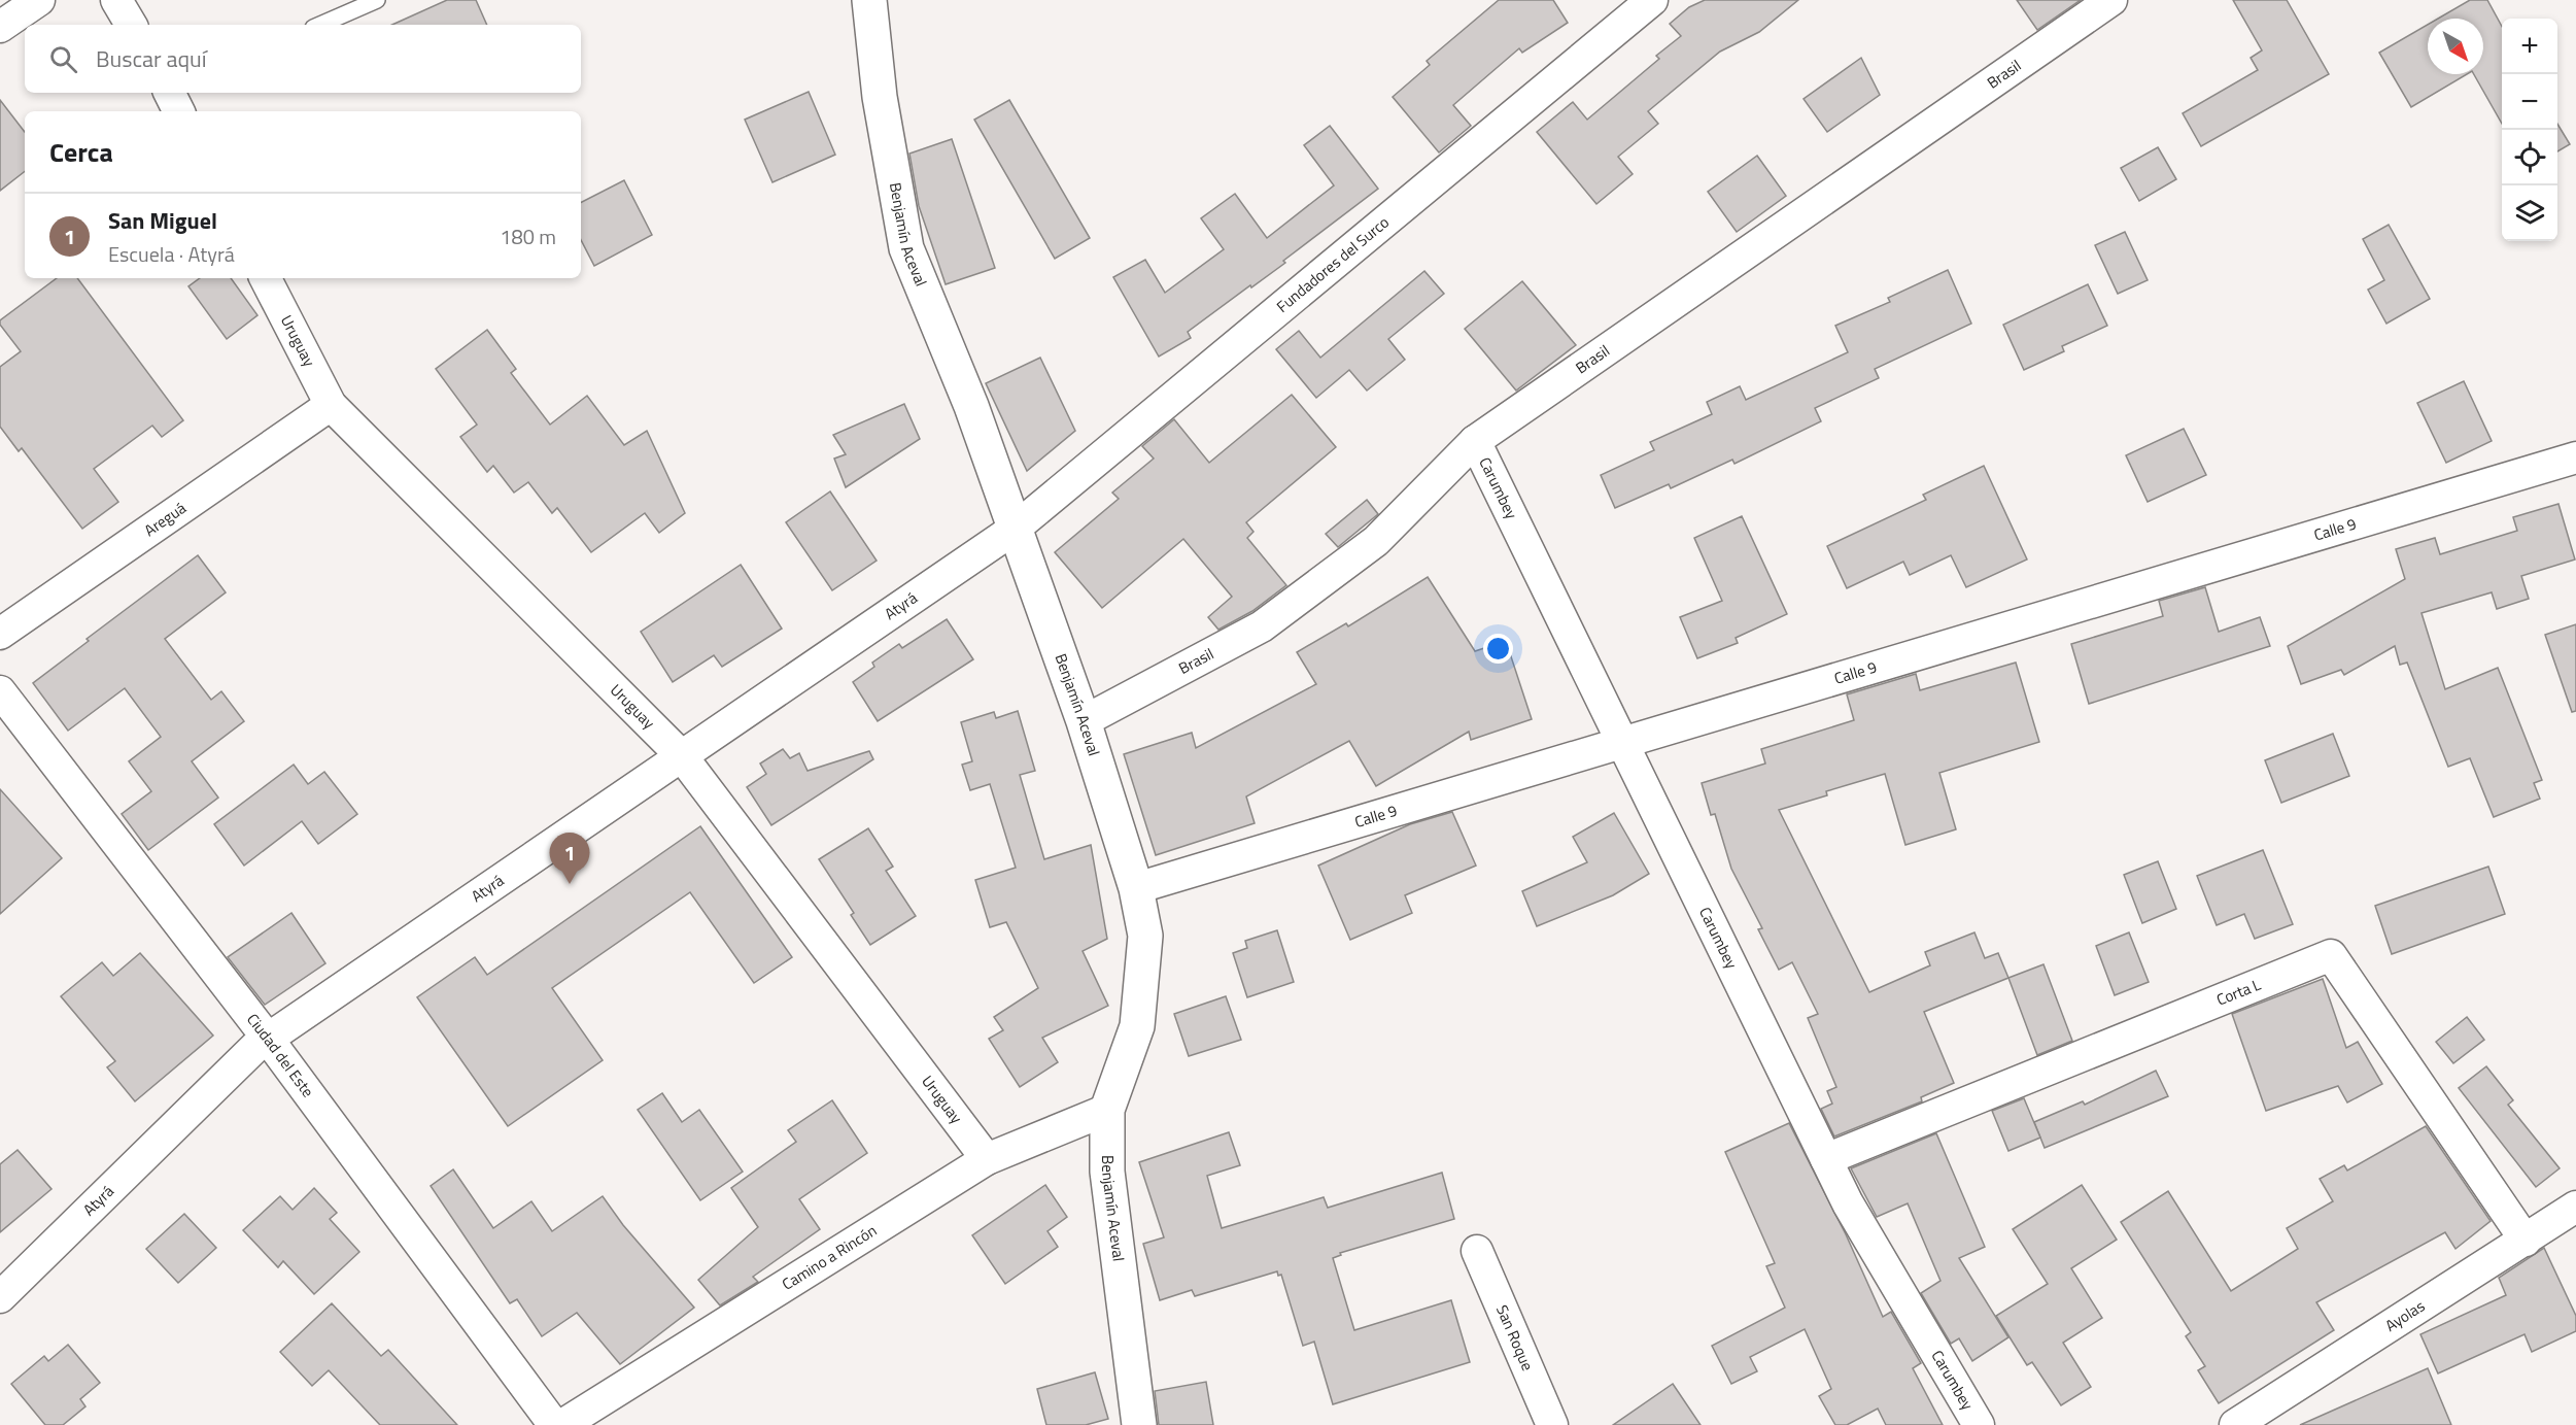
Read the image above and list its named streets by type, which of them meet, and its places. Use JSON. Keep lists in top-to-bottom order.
{
  "streets": {
    "street": [
      "Brasil",
      "Benjamín Aceval",
      "Fundadores del Surco",
      "Uruguay",
      "Carumbey",
      "Areguá",
      "Calle 9",
      "Atyrá",
      "Corta L",
      "Ciudad del Este",
      "Camino a Rincón",
      "Ayolas",
      "San Roque"
    ]
  },
  "crossings": [
    ["Brasil", "Benjamín Aceval"],
    ["Brasil", "Carumbey"],
    ["Benjamín Aceval", "Fundadores del Surco"],
    ["Benjamín Aceval", "Calle 9"],
    ["Benjamín Aceval", "Atyrá"],
    ["Benjamín Aceval", "Camino a Rincón"],
    ["Fundadores del Surco", "Atyrá"],
    ["Uruguay", "Areguá"],
    ["Uruguay", "Atyrá"],
    ["Uruguay", "Camino a Rincón"],
    ["Carumbey", "Calle 9"],
    ["Carumbey", "Corta L"],
    ["Atyrá", "Ciudad del Este"],
    ["Corta L", "Ayolas"]
  ],
  "north": "bottom right",
  "page": {
    "map_buttons": ["+", "−"],
    "search": "Buscar aquí",
    "heading": "Cerca",
    "list": [
      {
        "mark": "1",
        "name": "San Miguel",
        "note": "Escuela · Atyrá",
        "value": "180 m"
      }
    ],
    "pins": "1"
  }
}
